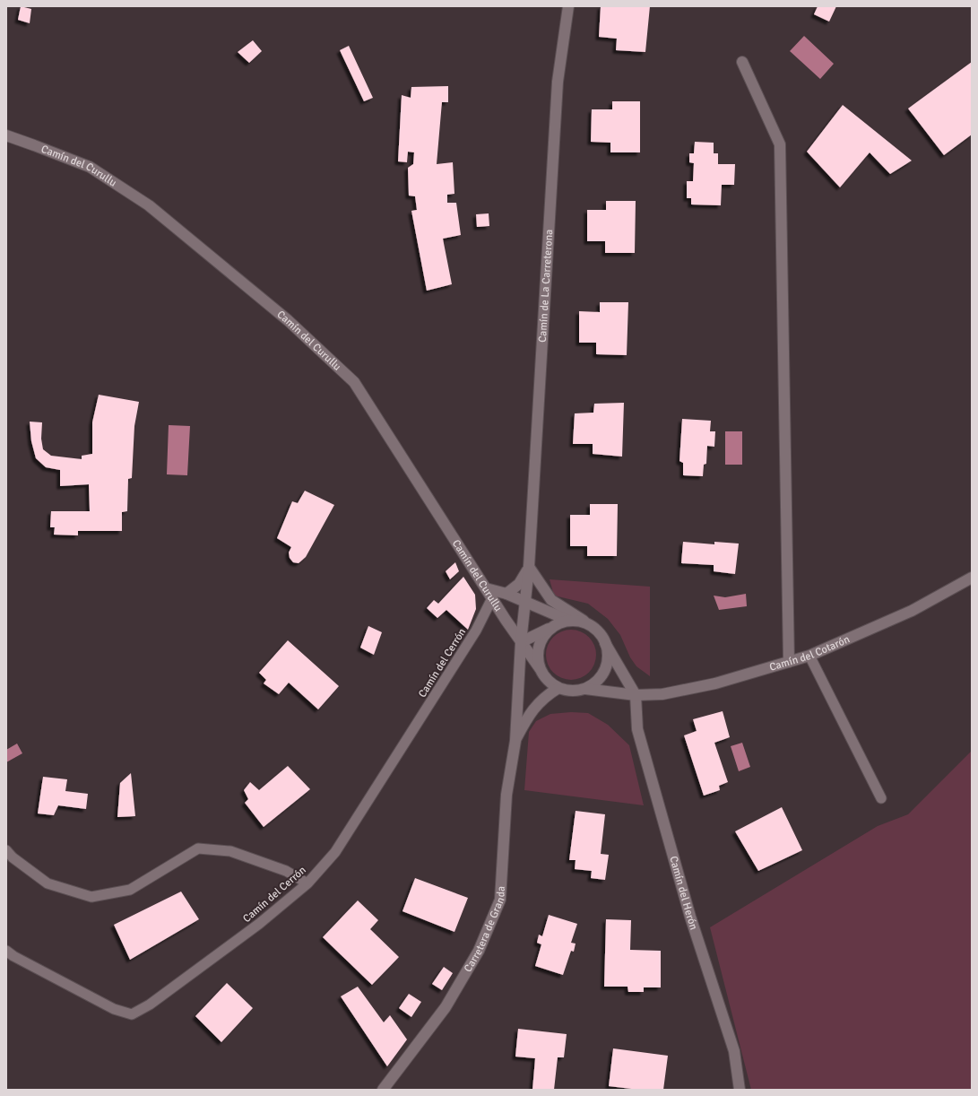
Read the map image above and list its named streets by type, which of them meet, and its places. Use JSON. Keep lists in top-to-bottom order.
{
  "streets": {
    "street": [
      "Camín del Curullu",
      "Camín de La Carreterona",
      "Camín del Cotarón",
      "Camín del Herón",
      "Carretera de Granda"
    ],
    "lane": ["Camín del Cerrón"]
  },
  "crossings": [
    ["Camín del Curullu", "Camín de La Carreterona"],
    ["Camín del Curullu", "Camín del Cotarón"],
    ["Camín del Curullu", "Camín del Cerrón"],
    ["Camín del Curullu", "Carretera de Granda"],
    ["Camín de La Carreterona", "Carretera de Granda"],
    ["Camín del Cotarón", "Camín del Herón"],
    ["Camín del Cotarón", "Carretera de Granda"]
  ]
}
